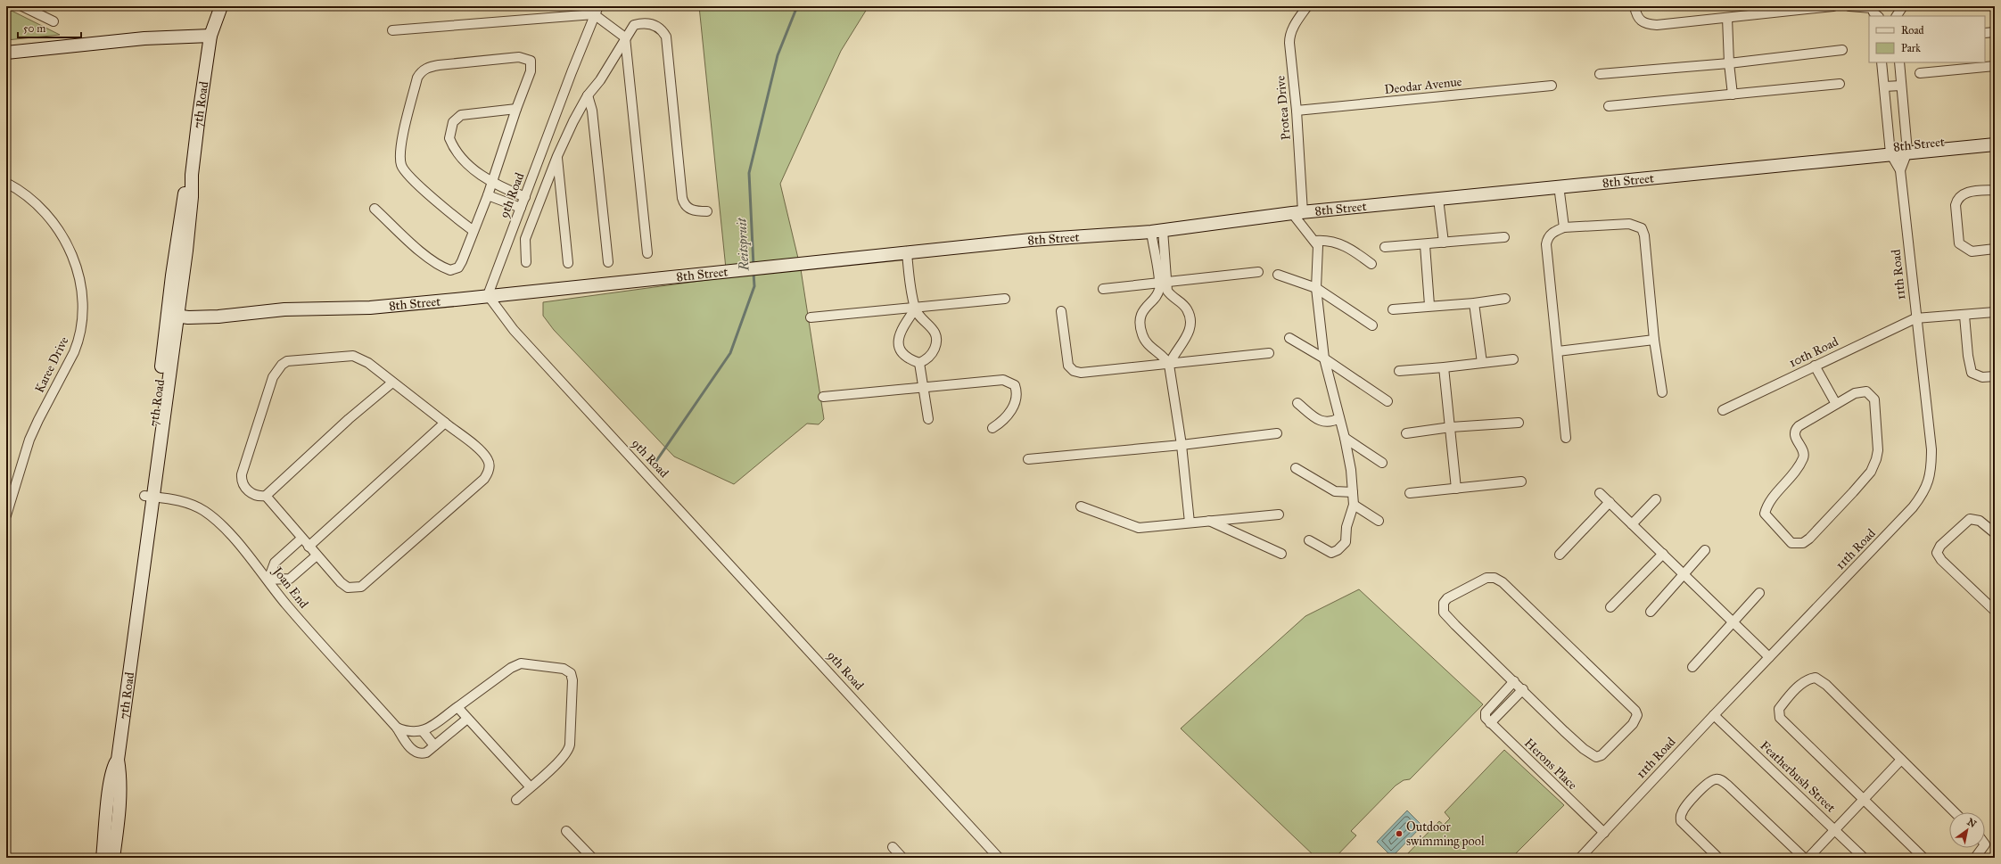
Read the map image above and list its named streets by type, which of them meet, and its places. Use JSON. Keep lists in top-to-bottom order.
{
  "streets": {
    "street": [
      "Deodar Avenue",
      "7th Road",
      "Protea Drive",
      "8th Street",
      "9th Road",
      "11th Road",
      "10th Road",
      "Karee Drive",
      "Joan End",
      "Herons Place",
      "Featherbush Street"
    ]
  },
  "crossings": [
    ["Deodar Avenue", "Protea Drive"],
    ["7th Road", "8th Street"],
    ["7th Road", "Joan End"],
    ["Protea Drive", "8th Street"],
    ["8th Street", "9th Road"],
    ["8th Street", "11th Road"],
    ["11th Road", "10th Road"],
    ["11th Road", "Herons Place"],
    ["11th Road", "Featherbush Street"]
  ],
  "water": ["Reitspruit"],
  "places": ["Outdoor swimming pool"],
  "legend": ["Road", "Park"],
  "scale_bar": "50 m",
  "north": "top right"
}
